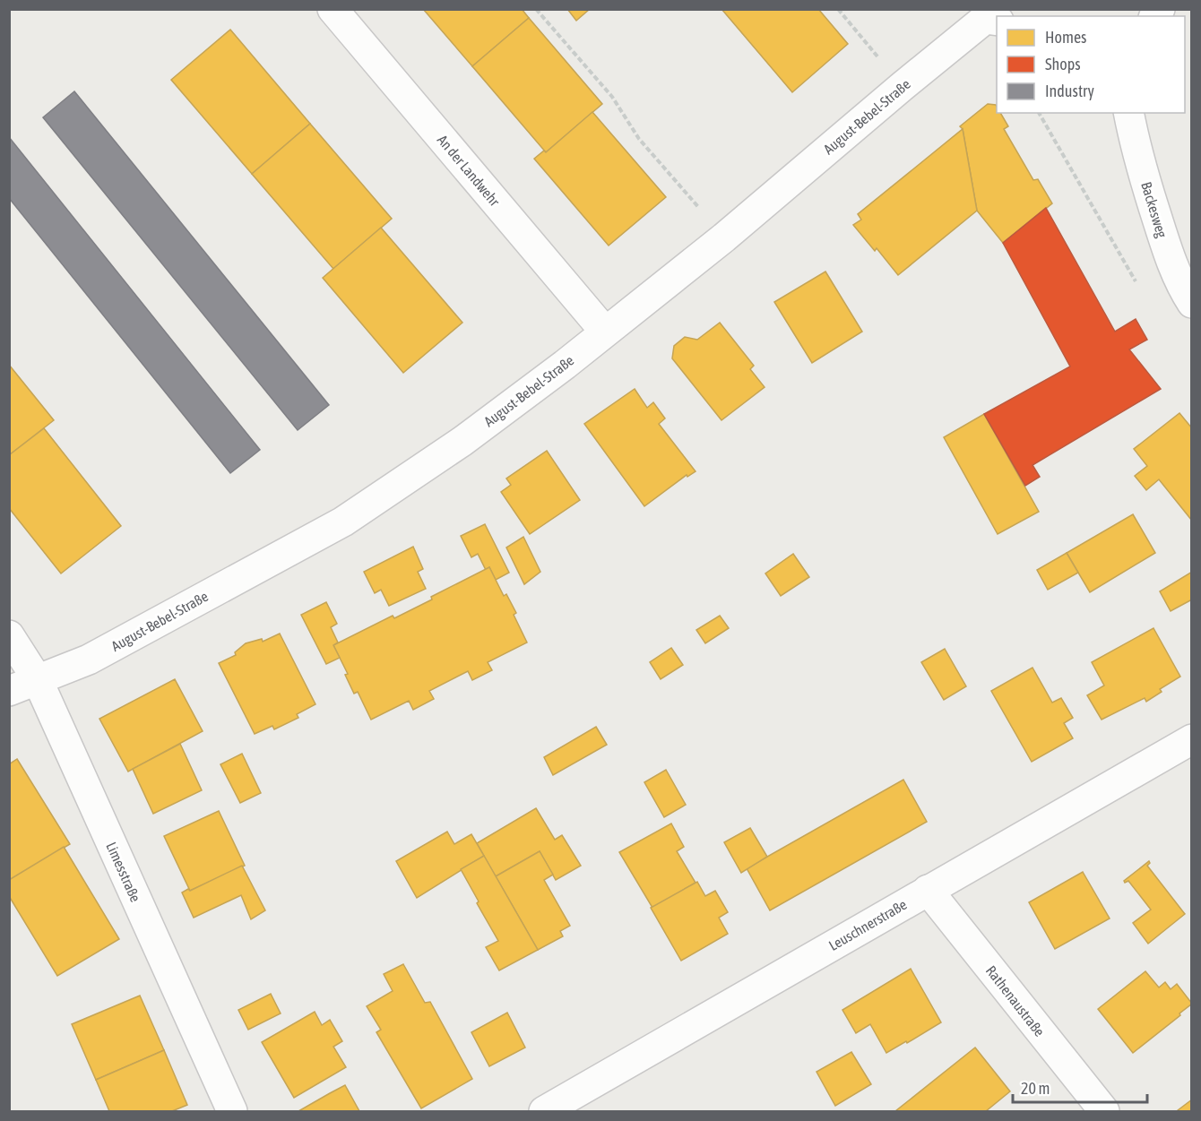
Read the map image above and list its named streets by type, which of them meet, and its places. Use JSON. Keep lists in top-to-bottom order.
{
  "streets": {
    "street": [
      "August-Bebel-Straße",
      "An der Landwehr",
      "Backesweg",
      "Limesstraße",
      "Leuschnerstraße",
      "Rathenaustraße"
    ]
  },
  "crossings": [
    ["August-Bebel-Straße", "An der Landwehr"],
    ["August-Bebel-Straße", "Limesstraße"],
    ["Leuschnerstraße", "Rathenaustraße"]
  ],
  "legend": ["Homes", "Shops", "Industry"],
  "scale_bar": "20 m"
}
